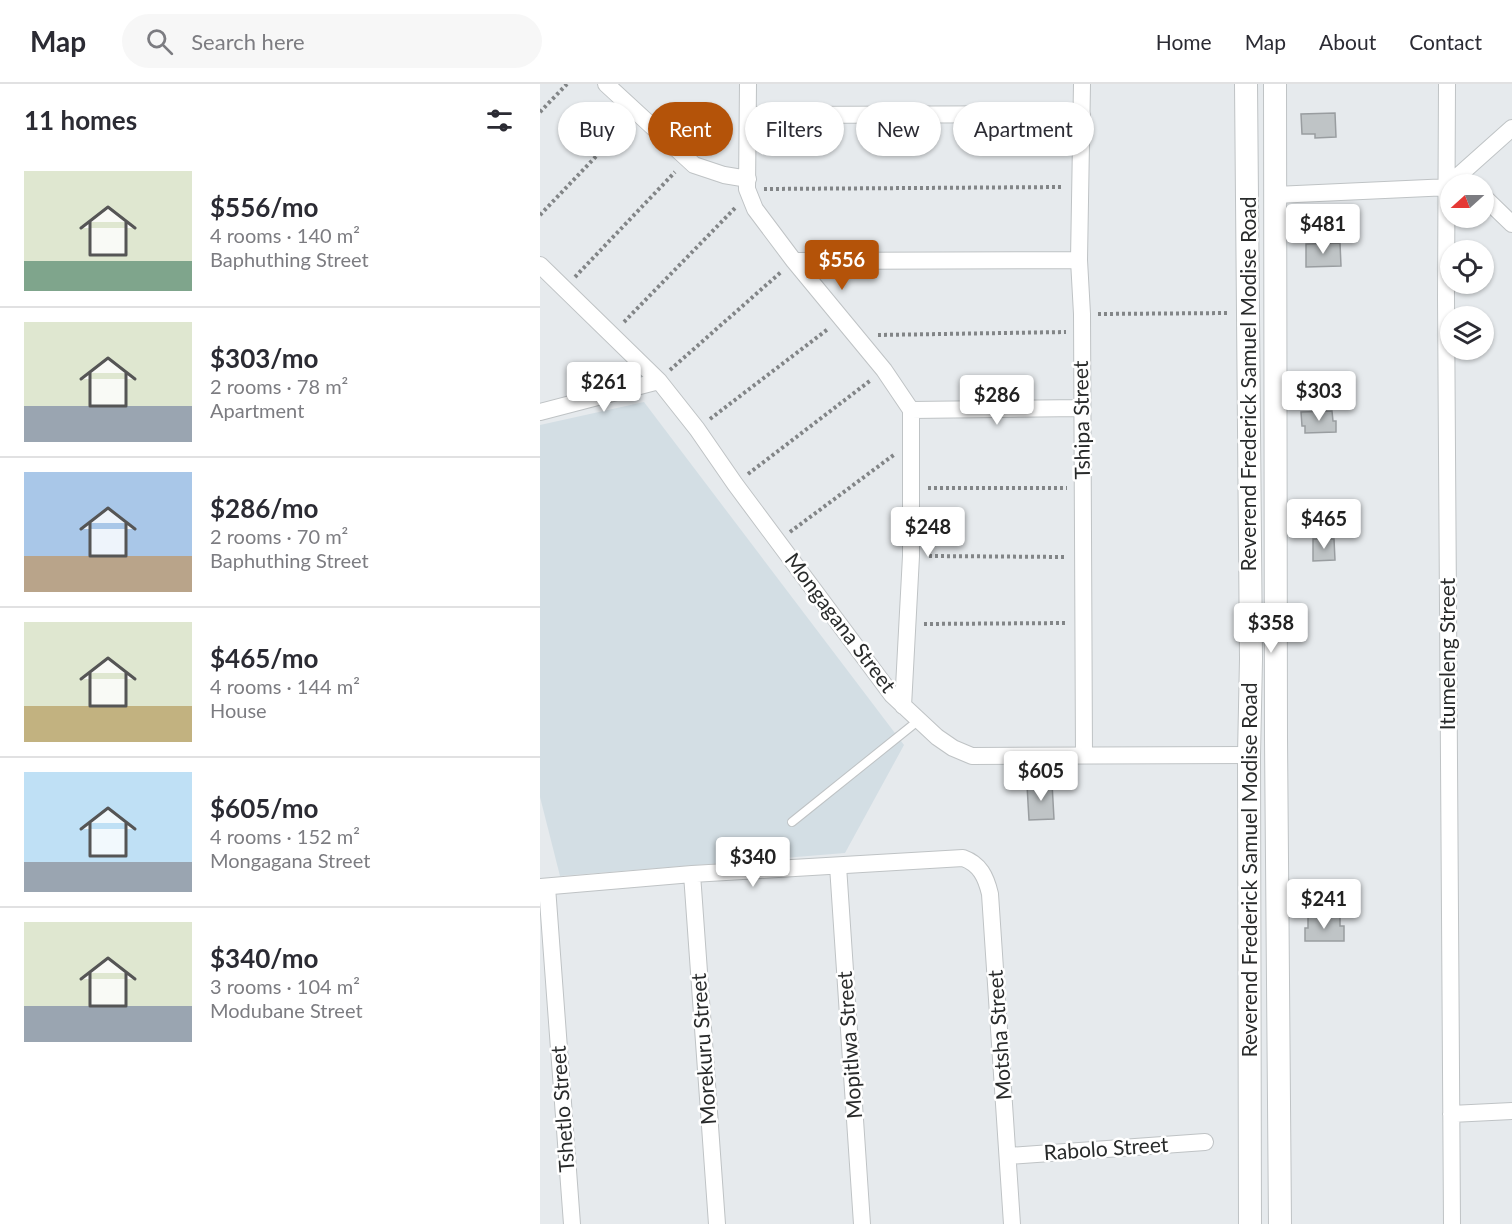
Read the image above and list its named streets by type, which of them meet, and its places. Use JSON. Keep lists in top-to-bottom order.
{
  "streets": {
    "main road": ["Reverend Frederick Samuel Modise Road"],
    "street": [
      "Tshipa Street",
      "Mongagana Street",
      "Itumeleng Street",
      "Motsha Street",
      "Mopitlwa Street",
      "Morekuru Street",
      "Tshetlo Street",
      "Rabolo Street"
    ]
  },
  "crossings": [
    ["Reverend Frederick Samuel Modise Road", "Mongagana Street"],
    ["Tshipa Street", "Mongagana Street"],
    ["Motsha Street", "Mopitlwa Street"],
    ["Motsha Street", "Rabolo Street"]
  ],
  "north": "left",
  "page": {
    "header": "Map",
    "search": "Search here",
    "nav": [
      "Home",
      "Map",
      "About",
      "Contact"
    ],
    "heading": "11 homes",
    "chip": [
      "Buy",
      "Rent",
      "Filters",
      "New",
      "Apartment"
    ],
    "list": [
      {
        "name": "$556/mo",
        "note": "4 rooms · 140 m² · Baphuthing Street"
      },
      {
        "name": "$303/mo",
        "note": "2 rooms · 78 m² · Apartment"
      },
      {
        "name": "$286/mo",
        "note": "2 rooms · 70 m² · Baphuthing Street"
      },
      {
        "name": "$465/mo",
        "note": "4 rooms · 144 m² · House"
      },
      {
        "name": "$605/mo",
        "note": "4 rooms · 152 m² · Mongagana Street"
      },
      {
        "name": "$340/mo",
        "note": "3 rooms · 104 m² · Modubane Street"
      }
    ],
    "price": [
      "$481",
      "$556",
      "$261",
      "$303",
      "$286",
      "$465",
      "$248",
      "$358",
      "$605",
      "$340",
      "$241"
    ]
  }
}
